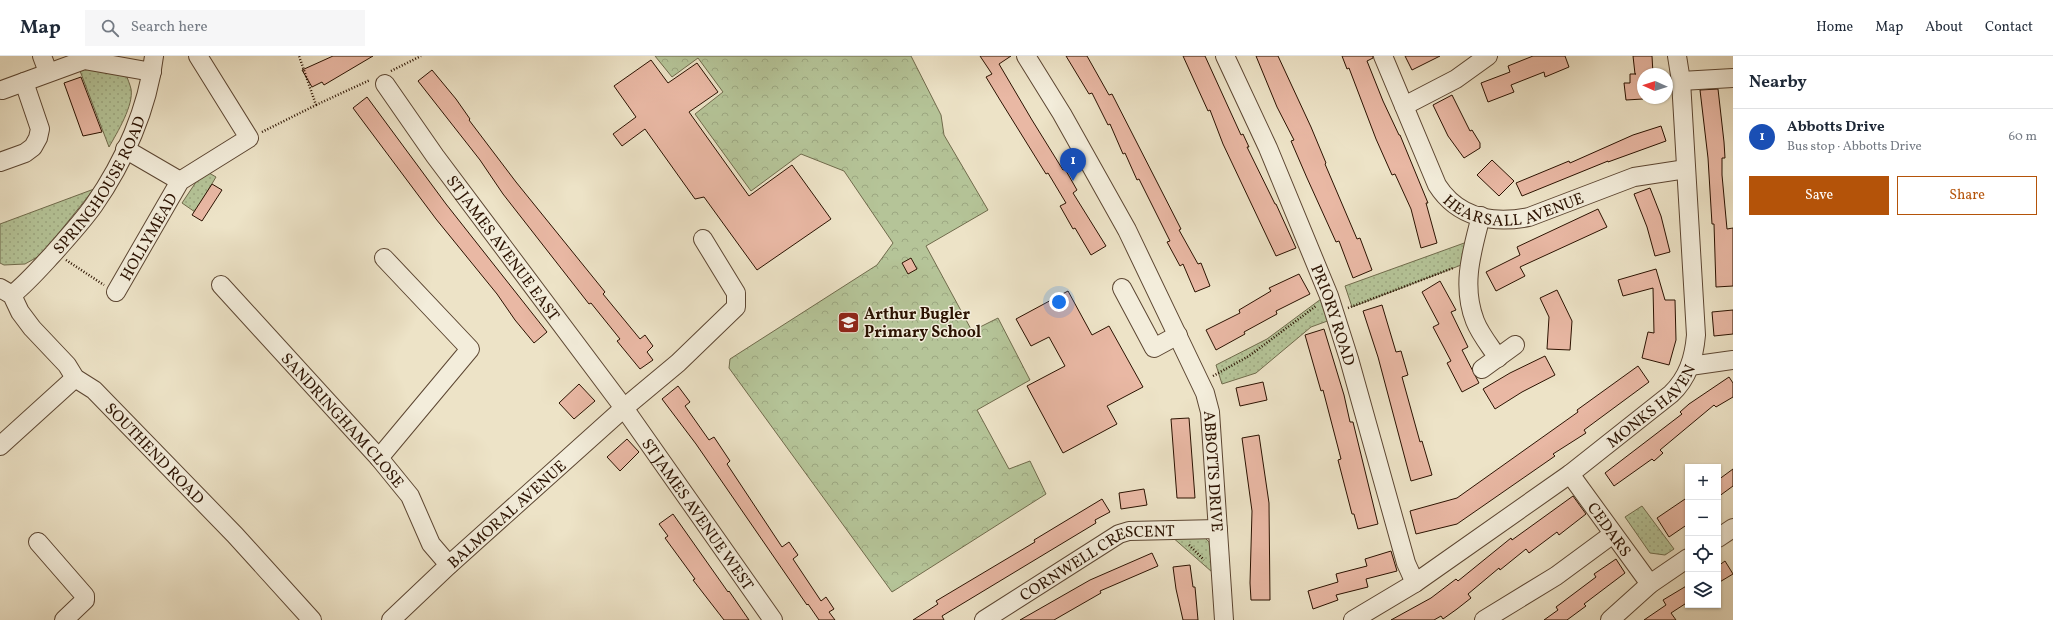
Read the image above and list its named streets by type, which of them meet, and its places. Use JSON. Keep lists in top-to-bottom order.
{
  "streets": {
    "street": [
      "SPRINGHOUSE ROAD",
      "HEARSALL AVENUE",
      "HOLLYMEAD",
      "ST JAMES AVENUE EAST",
      "PRIORY ROAD",
      "MONKS HAVEN",
      "SANDRINGHAM CLOSE",
      "SOUTHEND ROAD",
      "ABBOTTS DRIVE",
      "BALMORAL AVENUE",
      "ST JAMES AVENUE WEST",
      "CEDARS",
      "CORNWELL CRESCENT"
    ]
  },
  "crossings": [
    ["SPRINGHOUSE ROAD", "HOLLYMEAD"],
    ["SPRINGHOUSE ROAD", "SOUTHEND ROAD"],
    ["HEARSALL AVENUE", "MONKS HAVEN"],
    ["ST JAMES AVENUE EAST", "BALMORAL AVENUE"],
    ["ST JAMES AVENUE EAST", "ST JAMES AVENUE WEST"],
    ["PRIORY ROAD", "MONKS HAVEN"],
    ["MONKS HAVEN", "CEDARS"],
    ["SANDRINGHAM CLOSE", "BALMORAL AVENUE"],
    ["ABBOTTS DRIVE", "CORNWELL CRESCENT"],
    ["BALMORAL AVENUE", "ST JAMES AVENUE WEST"]
  ],
  "places": {
    "school or university": ["Arthur Bugler Primary School"]
  },
  "north": "left",
  "page": {
    "header": "Map",
    "search": "Search here",
    "nav": [
      "Home",
      "Map",
      "About",
      "Contact"
    ],
    "heading": "Nearby",
    "list": [
      {
        "mark": "1",
        "name": "Abbotts Drive",
        "note": "Bus stop · Abbotts Drive",
        "value": "60 m"
      }
    ],
    "pins": "1",
    "buttons": ["Save", "Share"],
    "map_buttons": ["+", "−"]
  }
}
